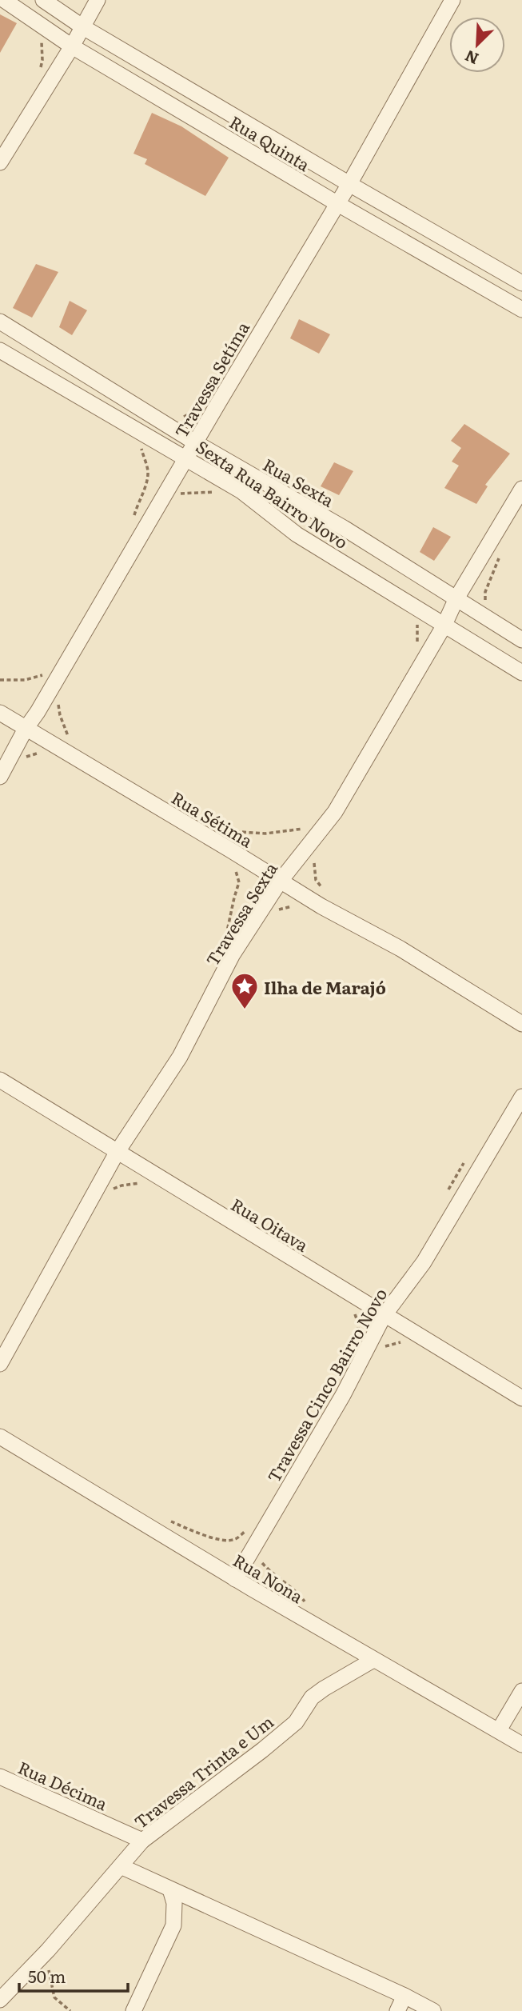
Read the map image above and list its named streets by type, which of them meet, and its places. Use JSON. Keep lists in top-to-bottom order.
{
  "streets": {
    "street": [
      "Rua Quinta",
      "Travessa Setíma",
      "Rua Sexta",
      "Sexta Rua Bairro Novo",
      "Rua Sétima",
      "Travessa Sexta",
      "Rua Oitava",
      "Travessa Cinco Bairro Novo",
      "Rua Nona",
      "Travessa Trinta e Um",
      "Rua Décima"
    ]
  },
  "crossings": [
    ["Rua Quinta", "Travessa Setíma"],
    ["Travessa Setíma", "Rua Sexta"],
    ["Travessa Setíma", "Sexta Rua Bairro Novo"],
    ["Travessa Setíma", "Rua Sétima"],
    ["Rua Sexta", "Travessa Sexta"],
    ["Sexta Rua Bairro Novo", "Travessa Sexta"],
    ["Rua Sétima", "Travessa Sexta"],
    ["Travessa Sexta", "Rua Oitava"],
    ["Rua Oitava", "Travessa Cinco Bairro Novo"],
    ["Travessa Cinco Bairro Novo", "Rua Nona"],
    ["Rua Nona", "Travessa Trinta e Um"],
    ["Travessa Trinta e Um", "Rua Décima"]
  ],
  "places": {
    "place": ["Ilha de Marajó"]
  },
  "scale_bar": "50 m",
  "north": "bottom left"
}
